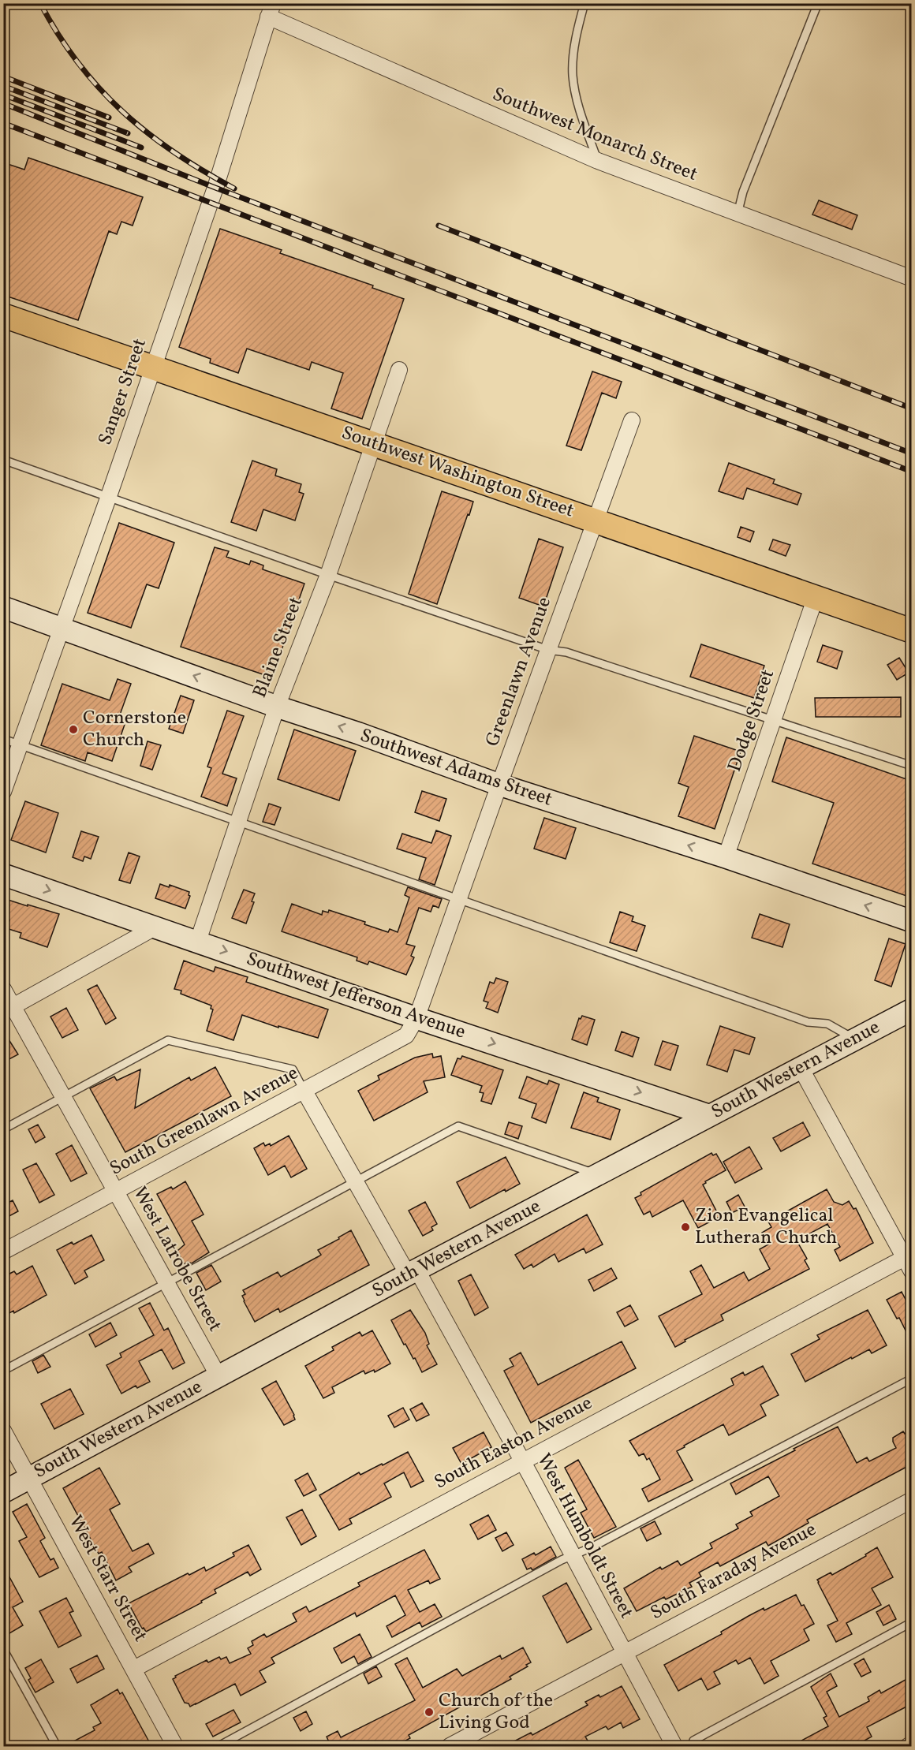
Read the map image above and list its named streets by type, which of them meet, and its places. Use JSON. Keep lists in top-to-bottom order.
{
  "streets": {
    "main road": [
      "Southwest Washington Street",
      "Southwest Adams Street",
      "Southwest Jefferson Avenue",
      "South Western Avenue"
    ],
    "street": [
      "Southwest Monarch Street",
      "Sanger Street",
      "Blaine Street",
      "Greenlawn Avenue",
      "Dodge Street",
      "South Greenlawn Avenue",
      "West Latrobe Street",
      "South Easton Avenue",
      "West Humboldt Street",
      "South Faraday Avenue",
      "West Starr Street"
    ]
  },
  "crossings": [
    ["Southwest Monarch Street", "Sanger Street"],
    ["Sanger Street", "Southwest Washington Street"],
    ["Sanger Street", "Southwest Adams Street"],
    ["Southwest Washington Street", "Blaine Street"],
    ["Southwest Washington Street", "Greenlawn Avenue"],
    ["Southwest Washington Street", "Dodge Street"],
    ["Blaine Street", "Southwest Adams Street"],
    ["Blaine Street", "Southwest Jefferson Avenue"],
    ["Greenlawn Avenue", "Southwest Adams Street"],
    ["Greenlawn Avenue", "Southwest Jefferson Avenue"],
    ["Greenlawn Avenue", "South Greenlawn Avenue"],
    ["Dodge Street", "Southwest Adams Street"],
    ["Southwest Jefferson Avenue", "South Western Avenue"],
    ["Southwest Jefferson Avenue", "South Greenlawn Avenue"],
    ["South Western Avenue", "West Latrobe Street"],
    ["South Western Avenue", "West Humboldt Street"],
    ["South Western Avenue", "West Starr Street"],
    ["South Greenlawn Avenue", "West Latrobe Street"],
    ["South Greenlawn Avenue", "West Humboldt Street"],
    ["South Easton Avenue", "West Humboldt Street"],
    ["South Easton Avenue", "West Starr Street"],
    ["West Humboldt Street", "South Faraday Avenue"]
  ],
  "one_way": ["Southwest Adams Street", "Southwest Jefferson Avenue"],
  "places": ["Cornerstone Church", "Zion Evangelical Lutheran Church", "Church of the Living God"]
}
